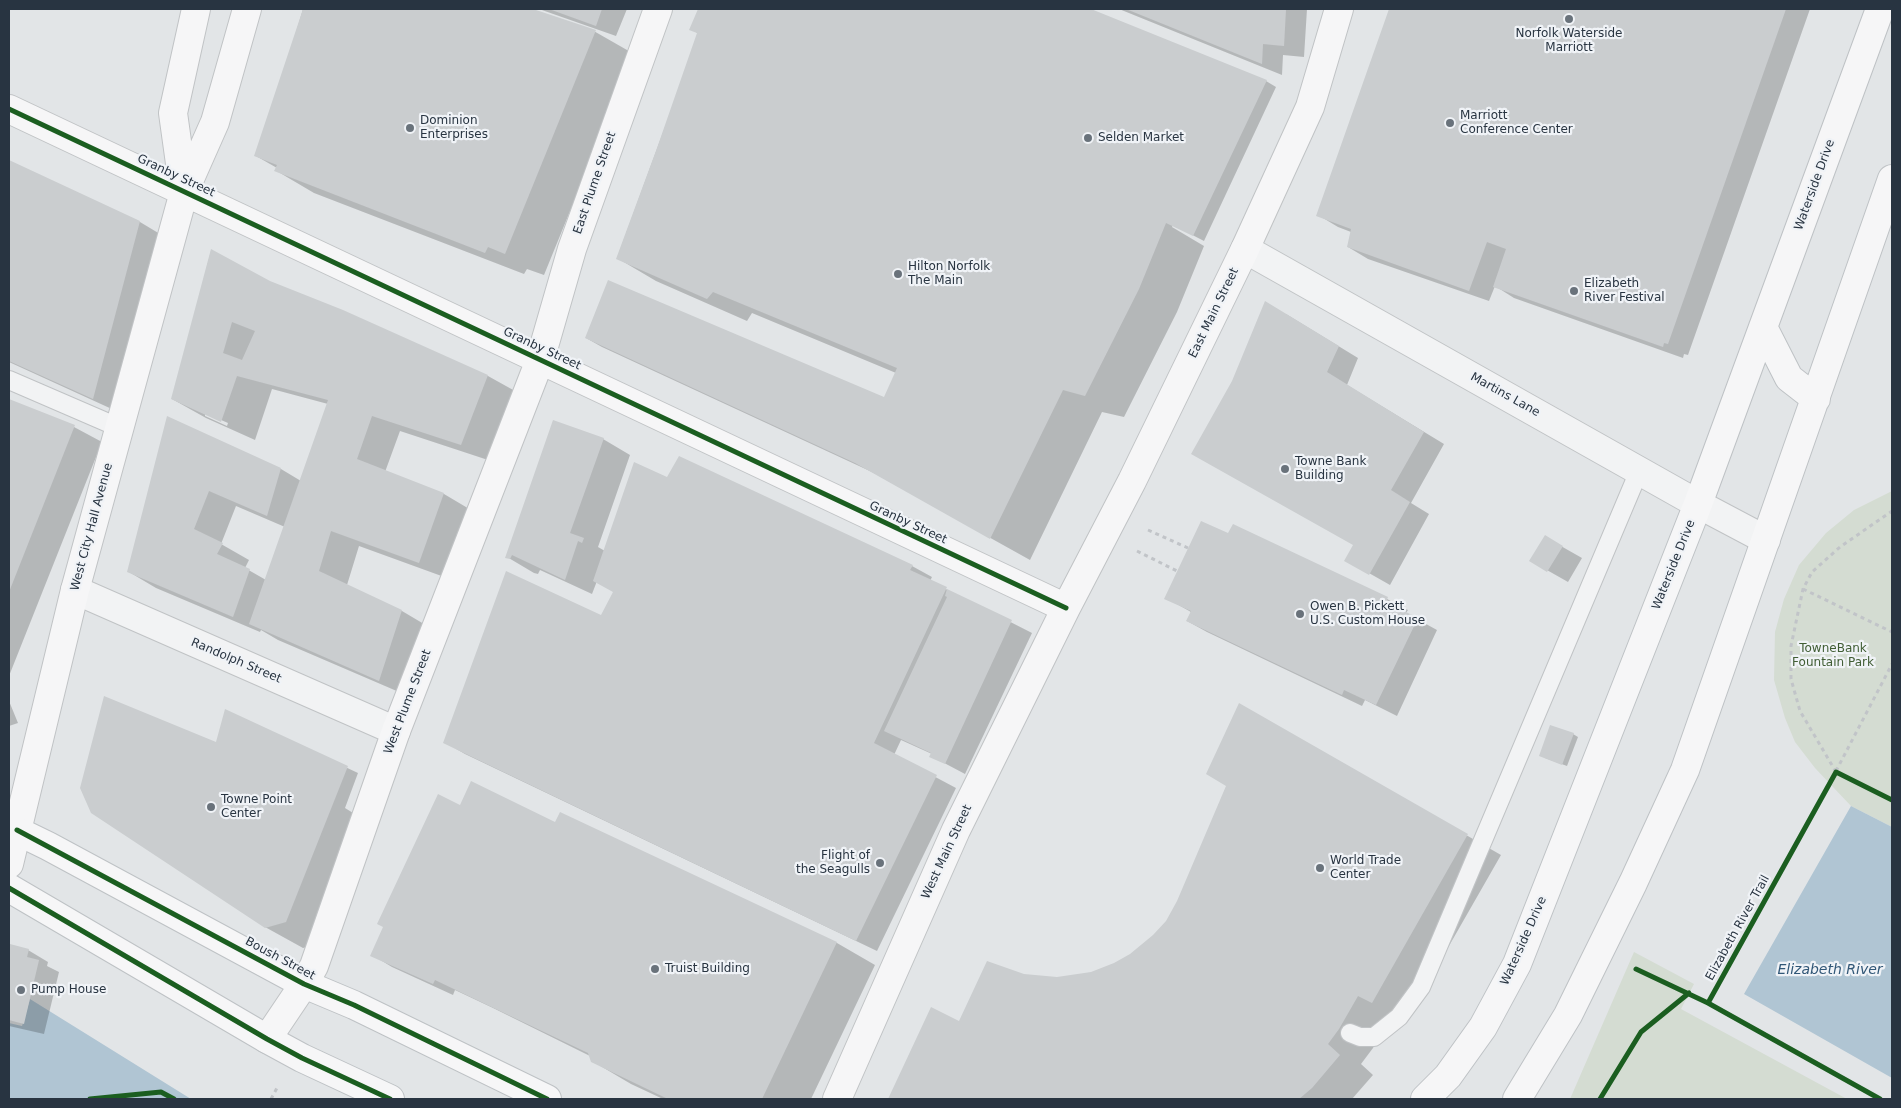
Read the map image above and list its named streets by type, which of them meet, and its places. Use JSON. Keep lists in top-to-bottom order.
{
  "streets": {
    "main road": [
      "Granby Street",
      "East Plume Street",
      "Waterside Drive",
      "East Main Street",
      "West City Hall Avenue",
      "West Plume Street",
      "West Main Street",
      "Boush Street"
    ],
    "street": ["Martins Lane", "Randolph Street"],
    "cycle path": ["Elizabeth River Trail"]
  },
  "crossings": [
    ["Granby Street", "East Plume Street"],
    ["Granby Street", "East Main Street"],
    ["Granby Street", "West City Hall Avenue"],
    ["Granby Street", "West Plume Street"],
    ["Granby Street", "West Main Street"],
    ["East Plume Street", "West Plume Street"],
    ["Waterside Drive", "Martins Lane"],
    ["East Main Street", "Martins Lane"],
    ["East Main Street", "West Main Street"],
    ["West City Hall Avenue", "Randolph Street"],
    ["West City Hall Avenue", "Boush Street"],
    ["Randolph Street", "West Plume Street"],
    ["West Plume Street", "Boush Street"]
  ],
  "water": ["Elizabeth River"],
  "parks": ["TowneBank Fountain Park"],
  "places": [
    "Norfolk Waterside Marriott",
    "Marriott Conference Center",
    "Dominion Enterprises",
    "Selden Market",
    "Hilton Norfolk The Main",
    "Elizabeth River Festival",
    "Towne Bank Building",
    "Owen B. Pickett U.S. Custom House",
    "Towne Point Center",
    "Flight of the Seagulls",
    "World Trade Center",
    "Truist Building",
    "Pump House"
  ]
}
